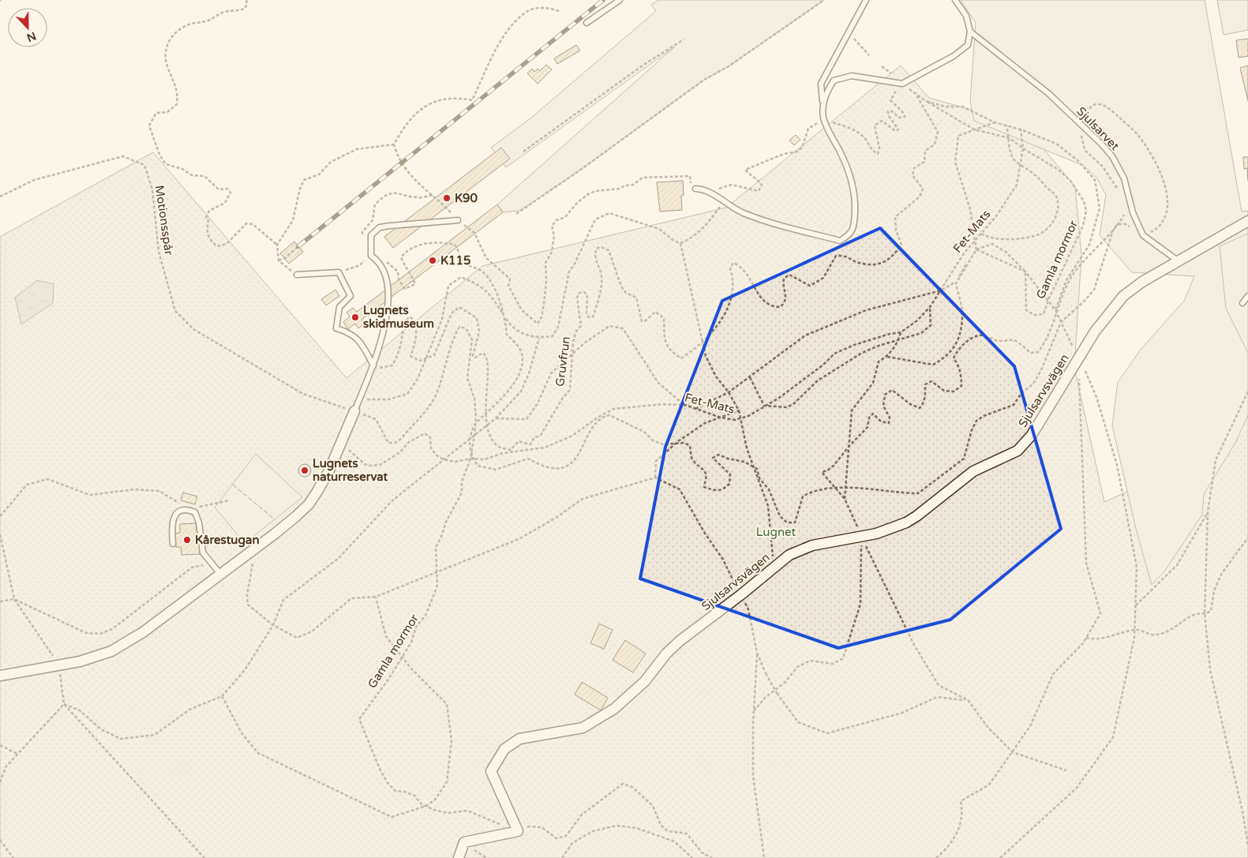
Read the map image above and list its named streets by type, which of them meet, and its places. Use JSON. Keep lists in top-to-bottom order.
{
  "streets": {
    "street": ["Sjulsarvsvägen"],
    "lane": ["Sjulsarvet"],
    "path": [
      "Motionsspår",
      "Fet-Mats",
      "Gamla mormor",
      "Gruvfrun"
    ]
  },
  "crossings": [
    ["Fet-Mats", "Gamla mormor"],
    ["Gamla mormor", "Sjulsarvsvägen"]
  ],
  "parks": ["Lugnet"],
  "places": [
    "K90",
    "K115",
    "Lugnets skidmuseum",
    "Lugnets naturreservat",
    "Kårestugan"
  ],
  "north": "bottom"
}
